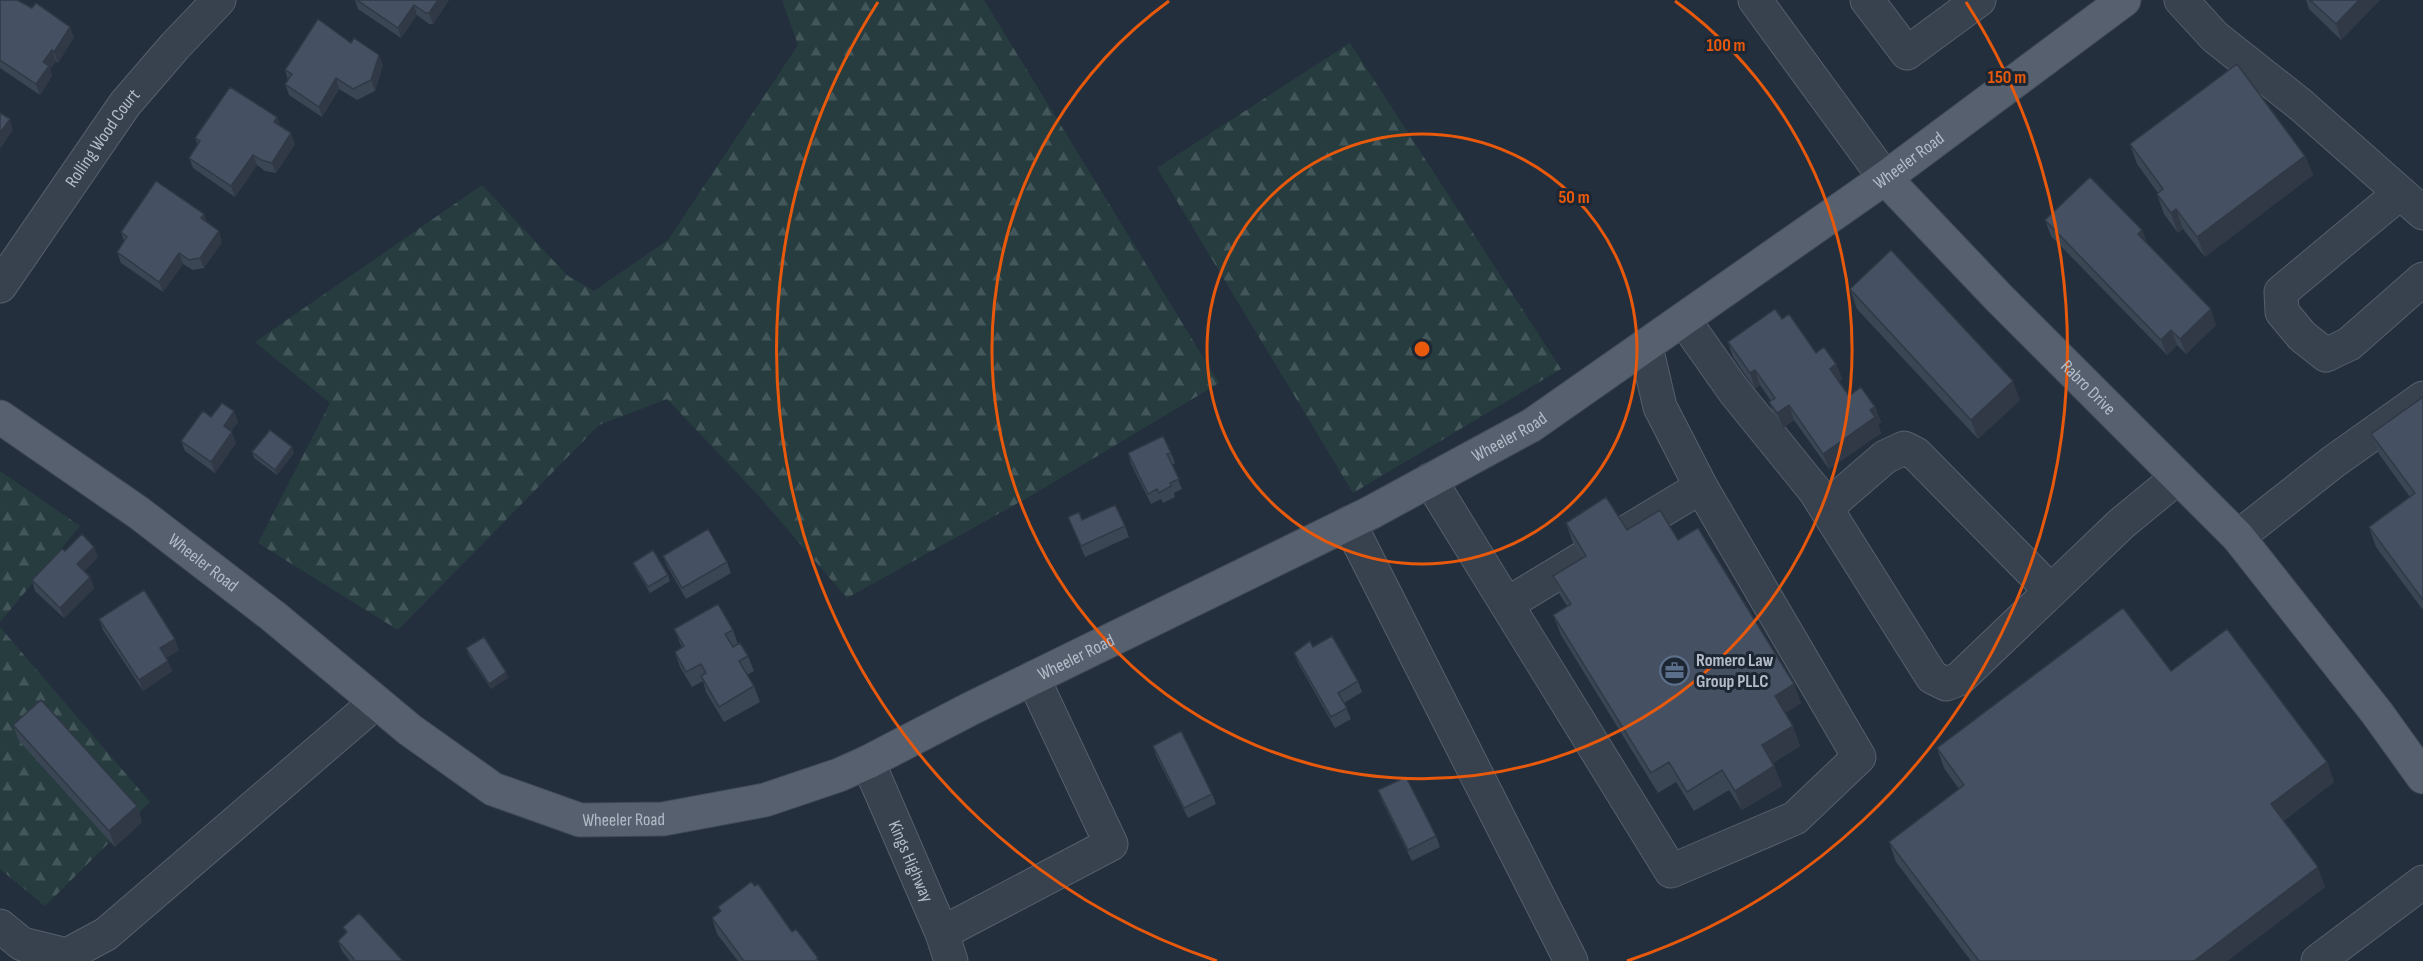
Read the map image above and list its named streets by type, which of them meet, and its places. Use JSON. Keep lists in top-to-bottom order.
{
  "streets": {
    "main road": ["Wheeler Road", "Rabro Drive"],
    "street": ["Rolling Wood Court", "Kings Highway"]
  },
  "crossings": [
    ["Wheeler Road", "Rabro Drive"],
    ["Wheeler Road", "Kings Highway"]
  ],
  "places": {
    "office": ["Romero Law Group PLLC"]
  },
  "rings": ["100 m", "150 m", "50 m"]
}
